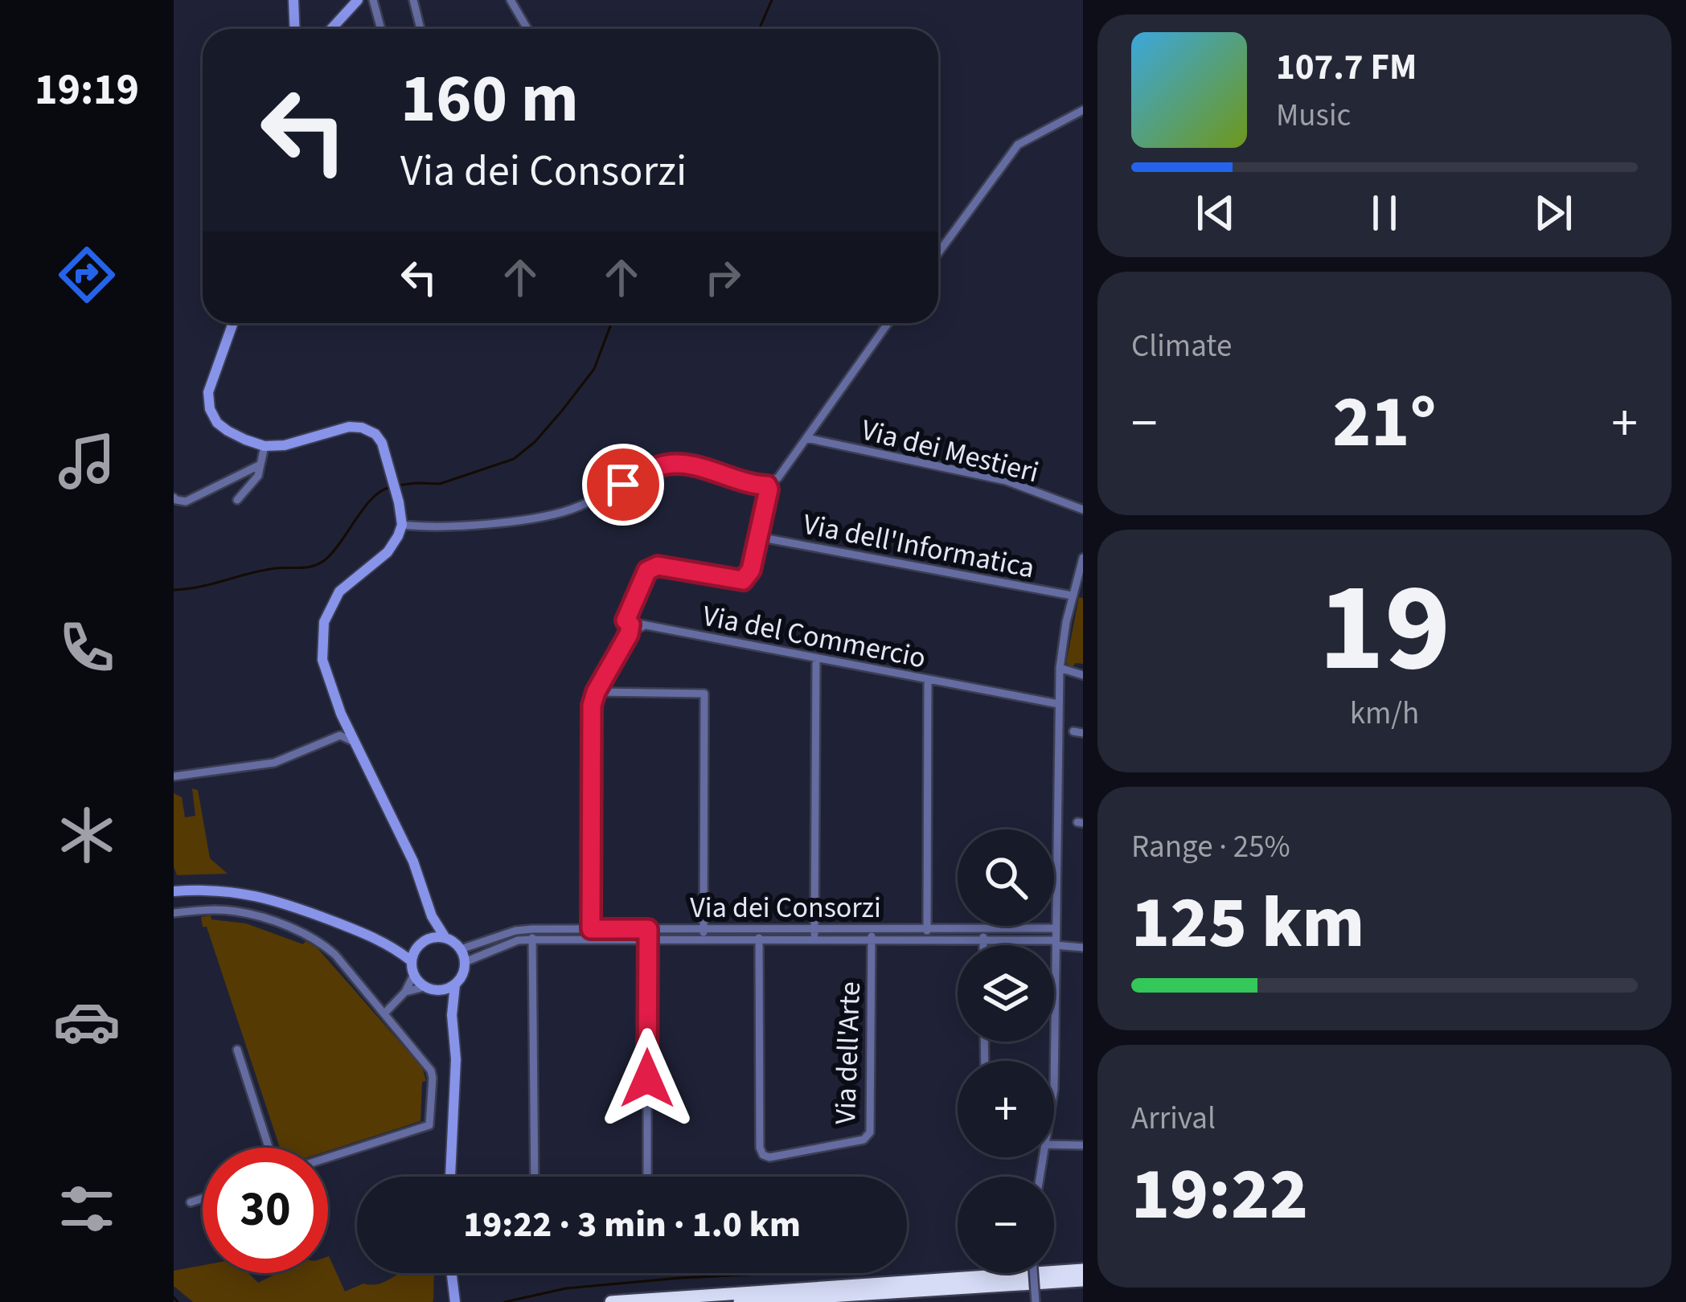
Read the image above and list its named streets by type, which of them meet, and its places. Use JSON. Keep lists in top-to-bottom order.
{
  "streets": {
    "street": [
      "Via dei Mestieri",
      "Via dell'Informatica",
      "Via del Commercio",
      "Via dei Consorzi",
      "Via dell'Arte"
    ]
  },
  "crossings": [
    ["Via dell'Informatica", "Via del Commercio"],
    ["Via dei Consorzi", "Via dell'Arte"]
  ],
  "page": {
    "tabs": "19:19",
    "turn": ["160 m", "Via dei Consorzi"],
    "song": ["107.7 FM", "Music"],
    "tile": [
      "Climate",
      ["19", "km/h"],
      ["Range · 25%", "125 km"],
      ["Arrival", "19:22"]
    ],
    "heat": ["−", "21°", "+"],
    "map_buttons": ["+", "−"],
    "limit": "30",
    "trip": "19:22 · 3 min · 1.0 km"
  }
}
